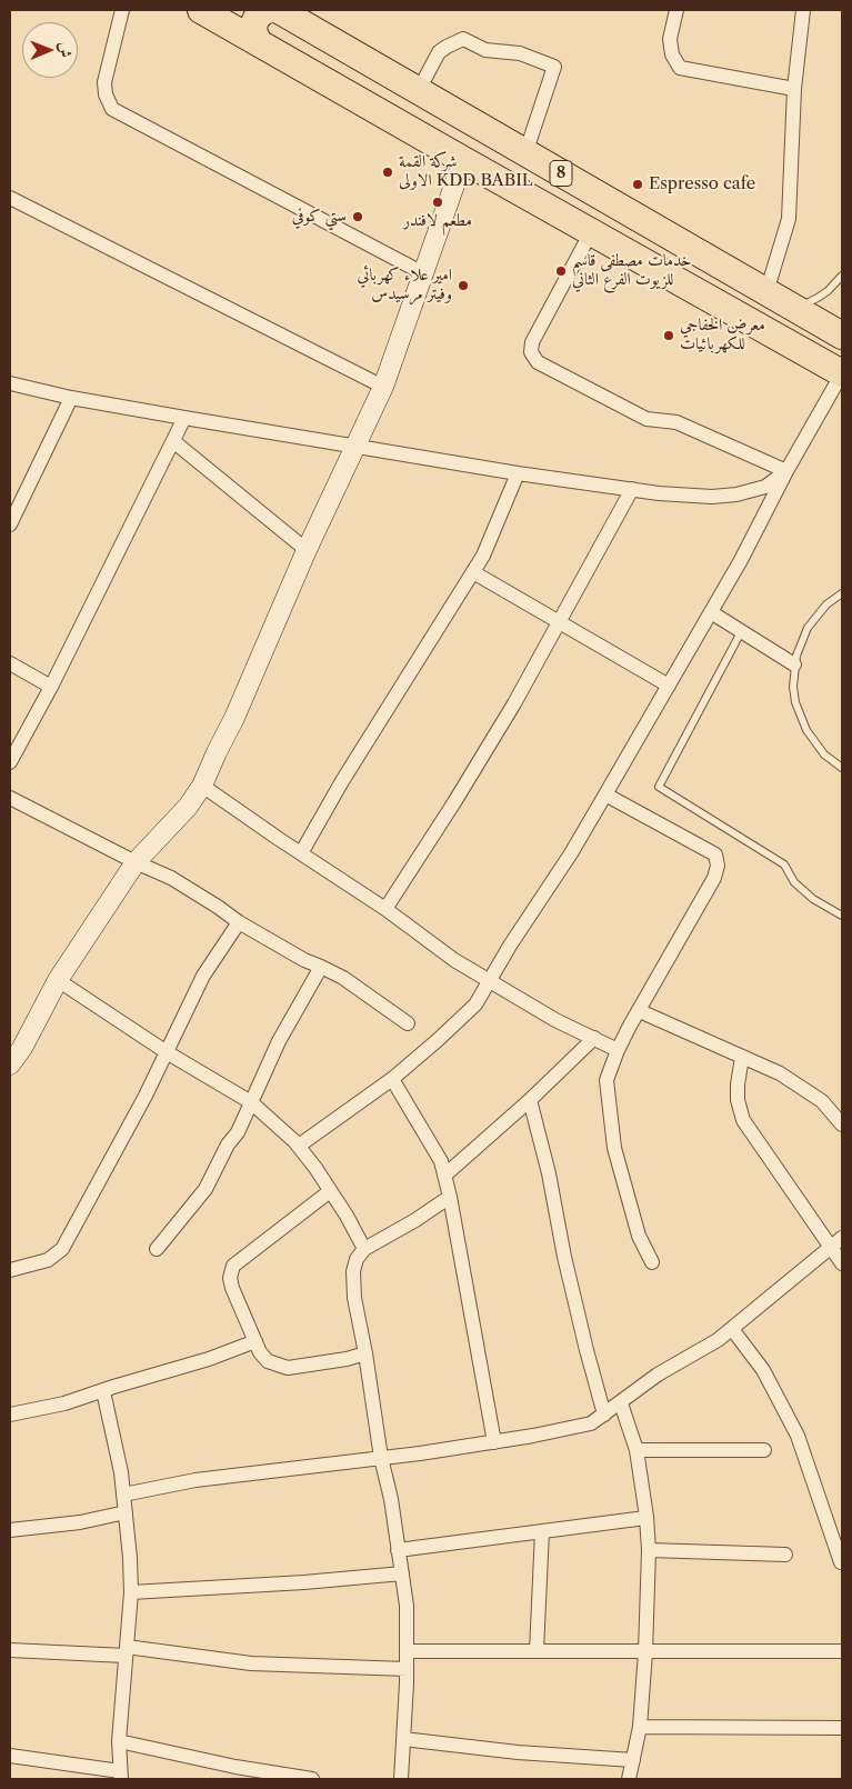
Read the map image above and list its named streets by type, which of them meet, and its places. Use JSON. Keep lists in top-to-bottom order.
{
  "streets": {
    "highway": ["8"]
  },
  "places": [
    "شركة القمة الاولى KDD BABIL",
    "Espresso cafe",
    "مطعم لافندر",
    "ستي كوفي",
    "خدمات مصطفى قاسم للزيوت الفرع الثاني",
    "امير علاء كهربائي وفيتر مرسيدس",
    "معرض الخفاجي للكهربائيات"
  ],
  "north": "right"
}
